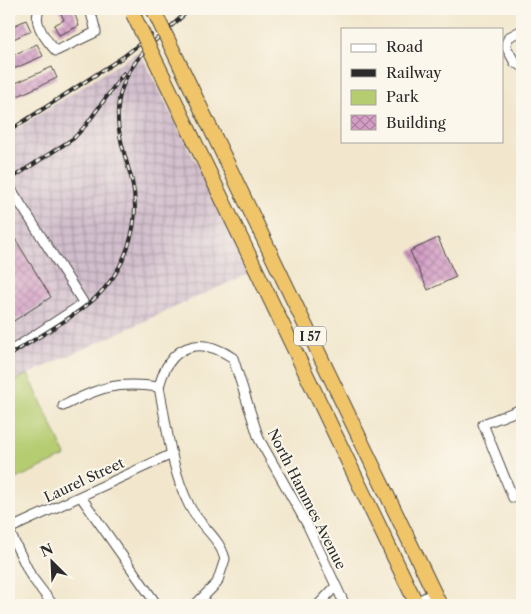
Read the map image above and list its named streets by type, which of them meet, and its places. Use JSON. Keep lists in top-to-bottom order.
{
  "streets": {
    "highway": ["I 57"],
    "street": ["Laurel Street", "North Hammes Avenue"]
  },
  "legend": [
    "Road",
    "Railway",
    "Park",
    "Building"
  ],
  "north": "top left"
}
